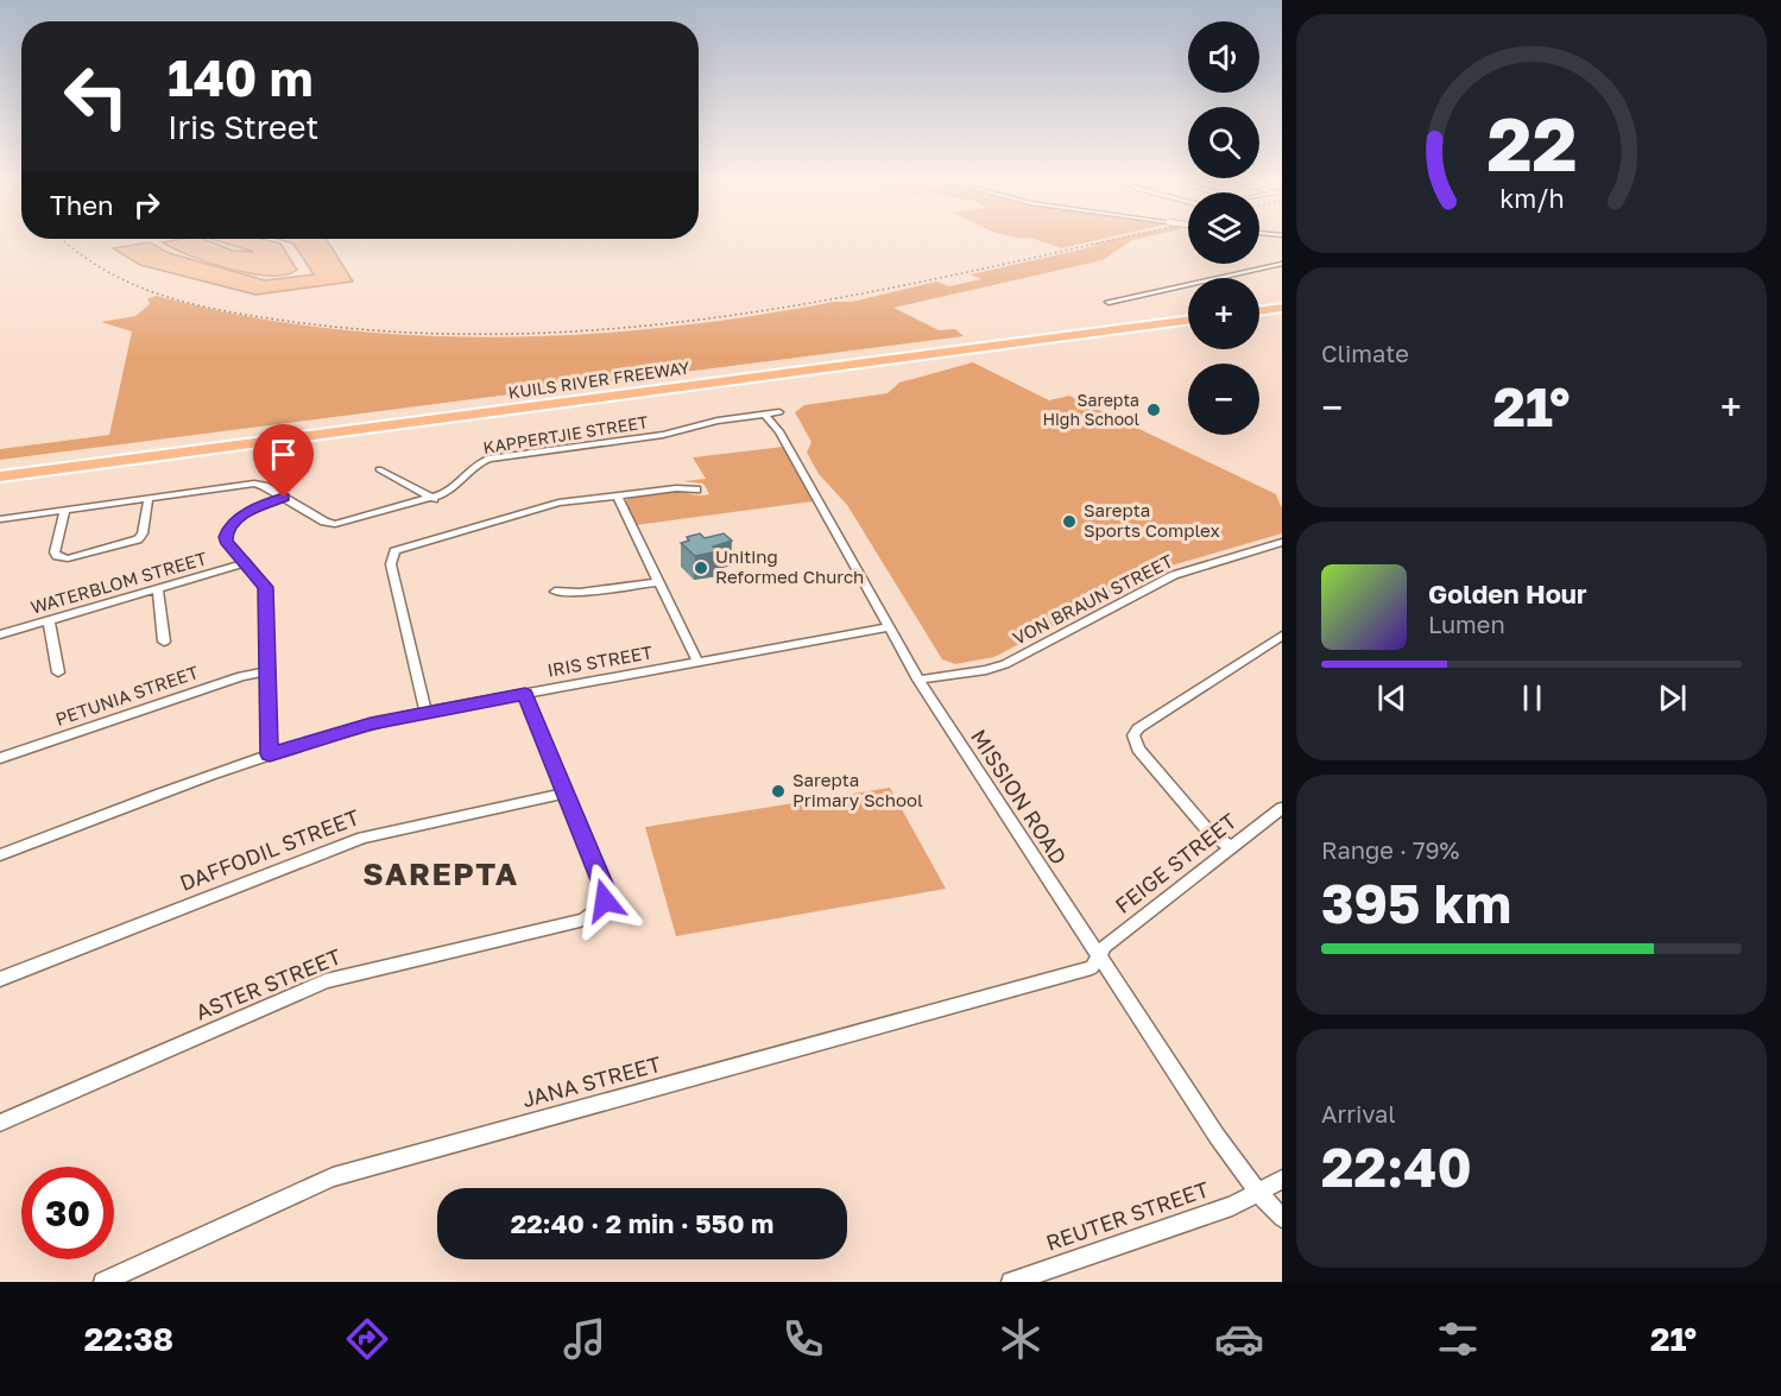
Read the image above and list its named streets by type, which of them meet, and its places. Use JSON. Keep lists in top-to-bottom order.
{
  "streets": {
    "highway": ["KUILS RIVER FREEWAY"],
    "street": [
      "KAPPERTJIE STREET",
      "WATERBLOM STREET",
      "VON BRAUN STREET",
      "IRIS STREET",
      "PETUNIA STREET",
      "MISSION ROAD",
      "DAFFODIL STREET",
      "FEIGE STREET",
      "ASTER STREET",
      "JANA STREET",
      "REUTER STREET"
    ]
  },
  "crossings": [
    ["KAPPERTJIE STREET", "MISSION ROAD"],
    ["VON BRAUN STREET", "MISSION ROAD"],
    ["IRIS STREET", "MISSION ROAD"],
    ["MISSION ROAD", "FEIGE STREET"],
    ["MISSION ROAD", "JANA STREET"],
    ["MISSION ROAD", "REUTER STREET"],
    ["DAFFODIL STREET", "ASTER STREET"],
    ["FEIGE STREET", "JANA STREET"]
  ],
  "districts": ["SAREPTA"],
  "places": [
    "Sarepta High School",
    "Sarepta Sports Complex",
    "Uniting Reformed Church",
    "Sarepta Primary School"
  ],
  "page": {
    "map_buttons": ["+", "−"],
    "turn": ["140 m", "Iris Street"],
    "then": "Then",
    "tile": [
      "Climate",
      ["Range · 79%", "395 km"],
      ["Arrival", "22:40"]
    ],
    "heat": ["−", "21°", "+"],
    "song": ["Golden Hour", "Lumen"],
    "limit": "30",
    "trip": "22:40 · 2 min · 550 m",
    "tabs": ["22:38", "21°"],
    "gauge": ["22", "km/h"]
  }
}
